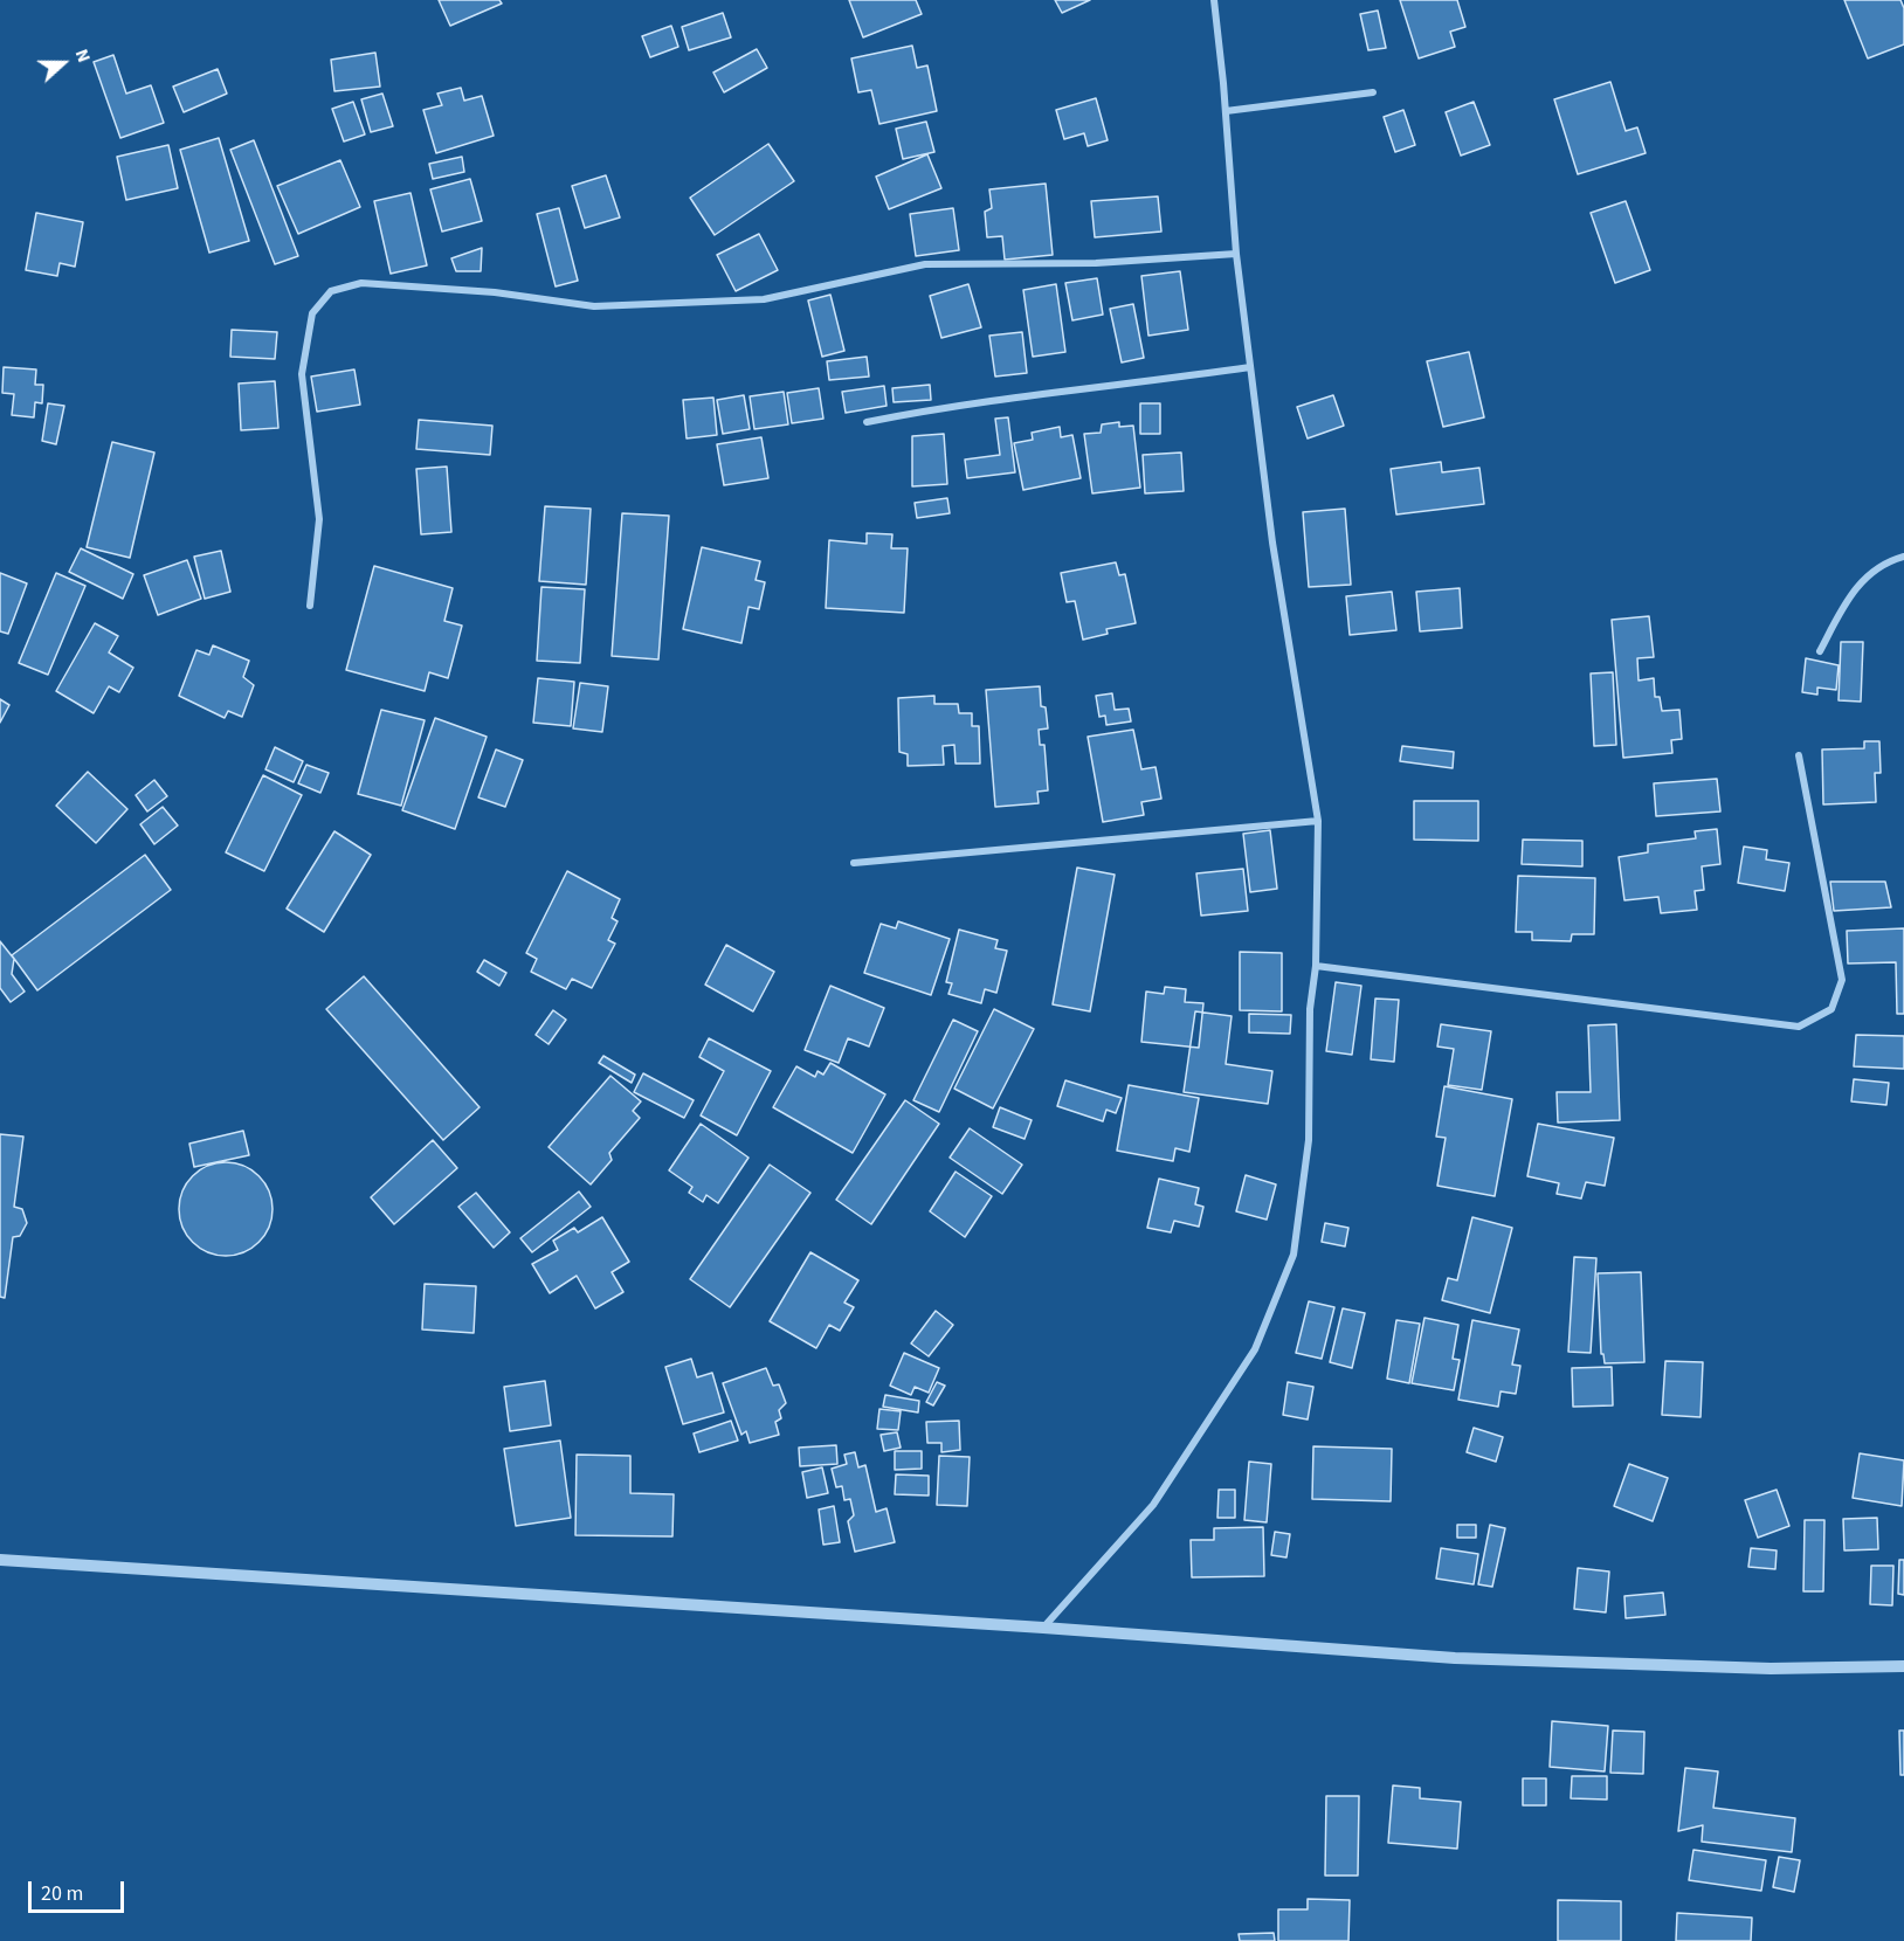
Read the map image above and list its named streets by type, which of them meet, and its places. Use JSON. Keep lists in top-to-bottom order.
{
  "scale_bar": "20 m",
  "north": "right"
}
